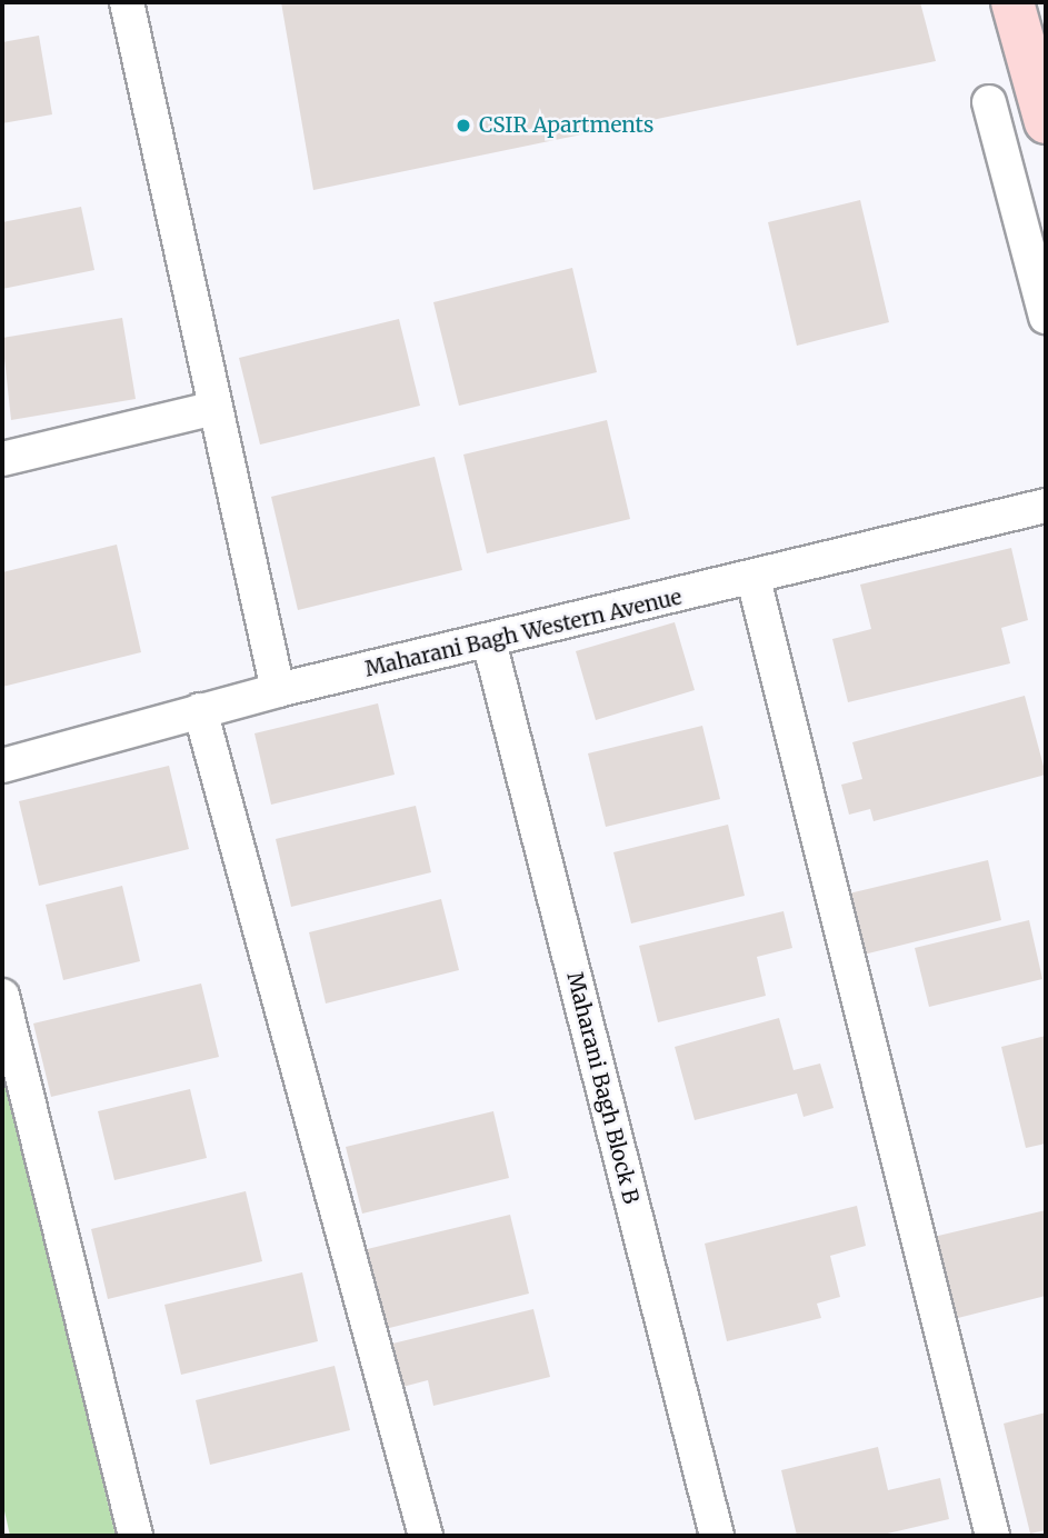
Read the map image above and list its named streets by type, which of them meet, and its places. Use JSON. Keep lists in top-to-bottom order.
{
  "streets": {
    "street": ["Maharani Bagh Western Avenue", "Maharani Bagh Block B"]
  },
  "crossings": [
    ["Maharani Bagh Western Avenue", "Maharani Bagh Block B"]
  ],
  "places": ["CSIR Apartments"]
}
